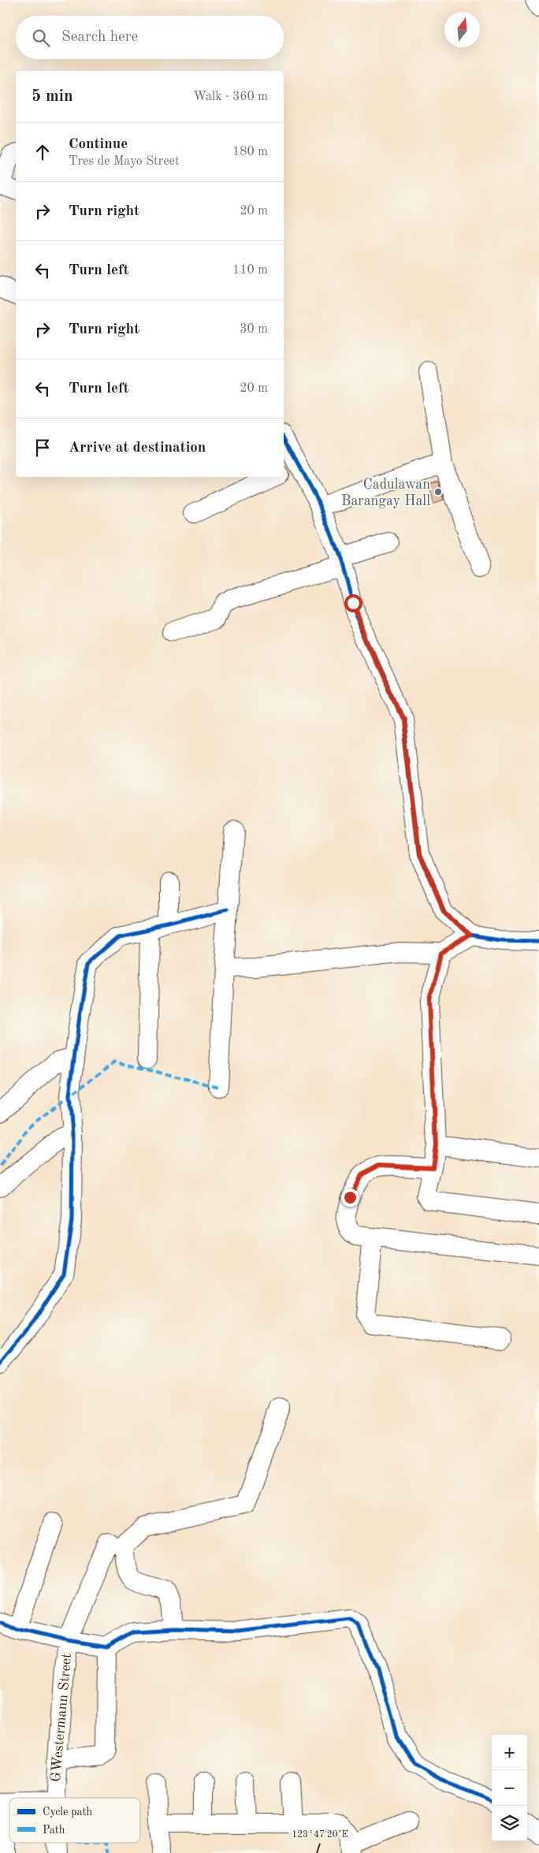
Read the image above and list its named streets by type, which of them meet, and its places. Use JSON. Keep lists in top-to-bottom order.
{
  "streets": {
    "street": ["GWestermann Street"]
  },
  "places": ["Cadulawan Barangay Hall"],
  "legend": ["Cycle path", "Path"],
  "north": "top",
  "page": {
    "search": "Search here",
    "heading": ["5 min", "Walk · 360 m"],
    "list": [
      ["Continue", "Tres de Mayo Street", "180 m"],
      ["Turn right", "20 m"],
      ["Turn left", "110 m"],
      ["Turn right", "30 m"],
      ["Turn left", "20 m"],
      "Arrive at destination"
    ],
    "map_buttons": ["+", "−"]
  },
  "coordinates": ["123°47'20\"E"]
}
